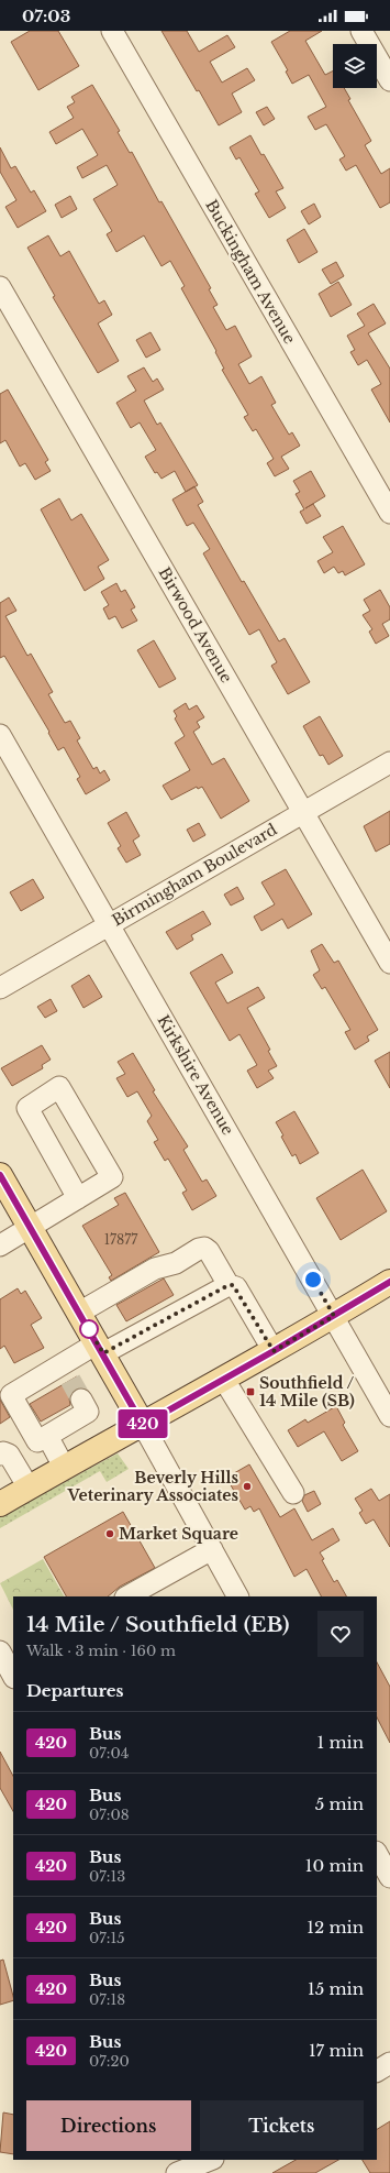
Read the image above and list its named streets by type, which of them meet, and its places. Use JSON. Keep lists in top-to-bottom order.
{
  "streets": {
    "street": [
      "Buckingham Avenue",
      "Birwood Avenue",
      "Birmingham Boulevard",
      "Kirkshire Avenue"
    ]
  },
  "crossings": [
    ["Birwood Avenue", "Birmingham Boulevard"],
    ["Birmingham Boulevard", "Kirkshire Avenue"]
  ],
  "places": {
    "transit": ["Southfield / 14 Mile (SB)"],
    "other": ["Beverly Hills Veterinary Associates", "Market Square"]
  },
  "lines": ["bus line 420"],
  "house_numbers": ["17877"],
  "page": {
    "status": "07:03",
    "on_map": "420",
    "heading": [
      ["14 Mile / Southfield (EB)", "Walk · 3 min · 160 m"],
      "Departures"
    ],
    "list": [
      {
        "mark": "420",
        "name": "Bus",
        "note": "07:04",
        "value": "1 min"
      },
      {
        "mark": "420",
        "name": "Bus",
        "note": "07:08",
        "value": "5 min"
      },
      {
        "mark": "420",
        "name": "Bus",
        "note": "07:13",
        "value": "10 min"
      },
      {
        "mark": "420",
        "name": "Bus",
        "note": "07:15",
        "value": "12 min"
      },
      {
        "mark": "420",
        "name": "Bus",
        "note": "07:18",
        "value": "15 min"
      },
      {
        "mark": "420",
        "name": "Bus",
        "note": "07:20",
        "value": "17 min"
      }
    ],
    "buttons": ["Directions", "Tickets"]
  }
}
